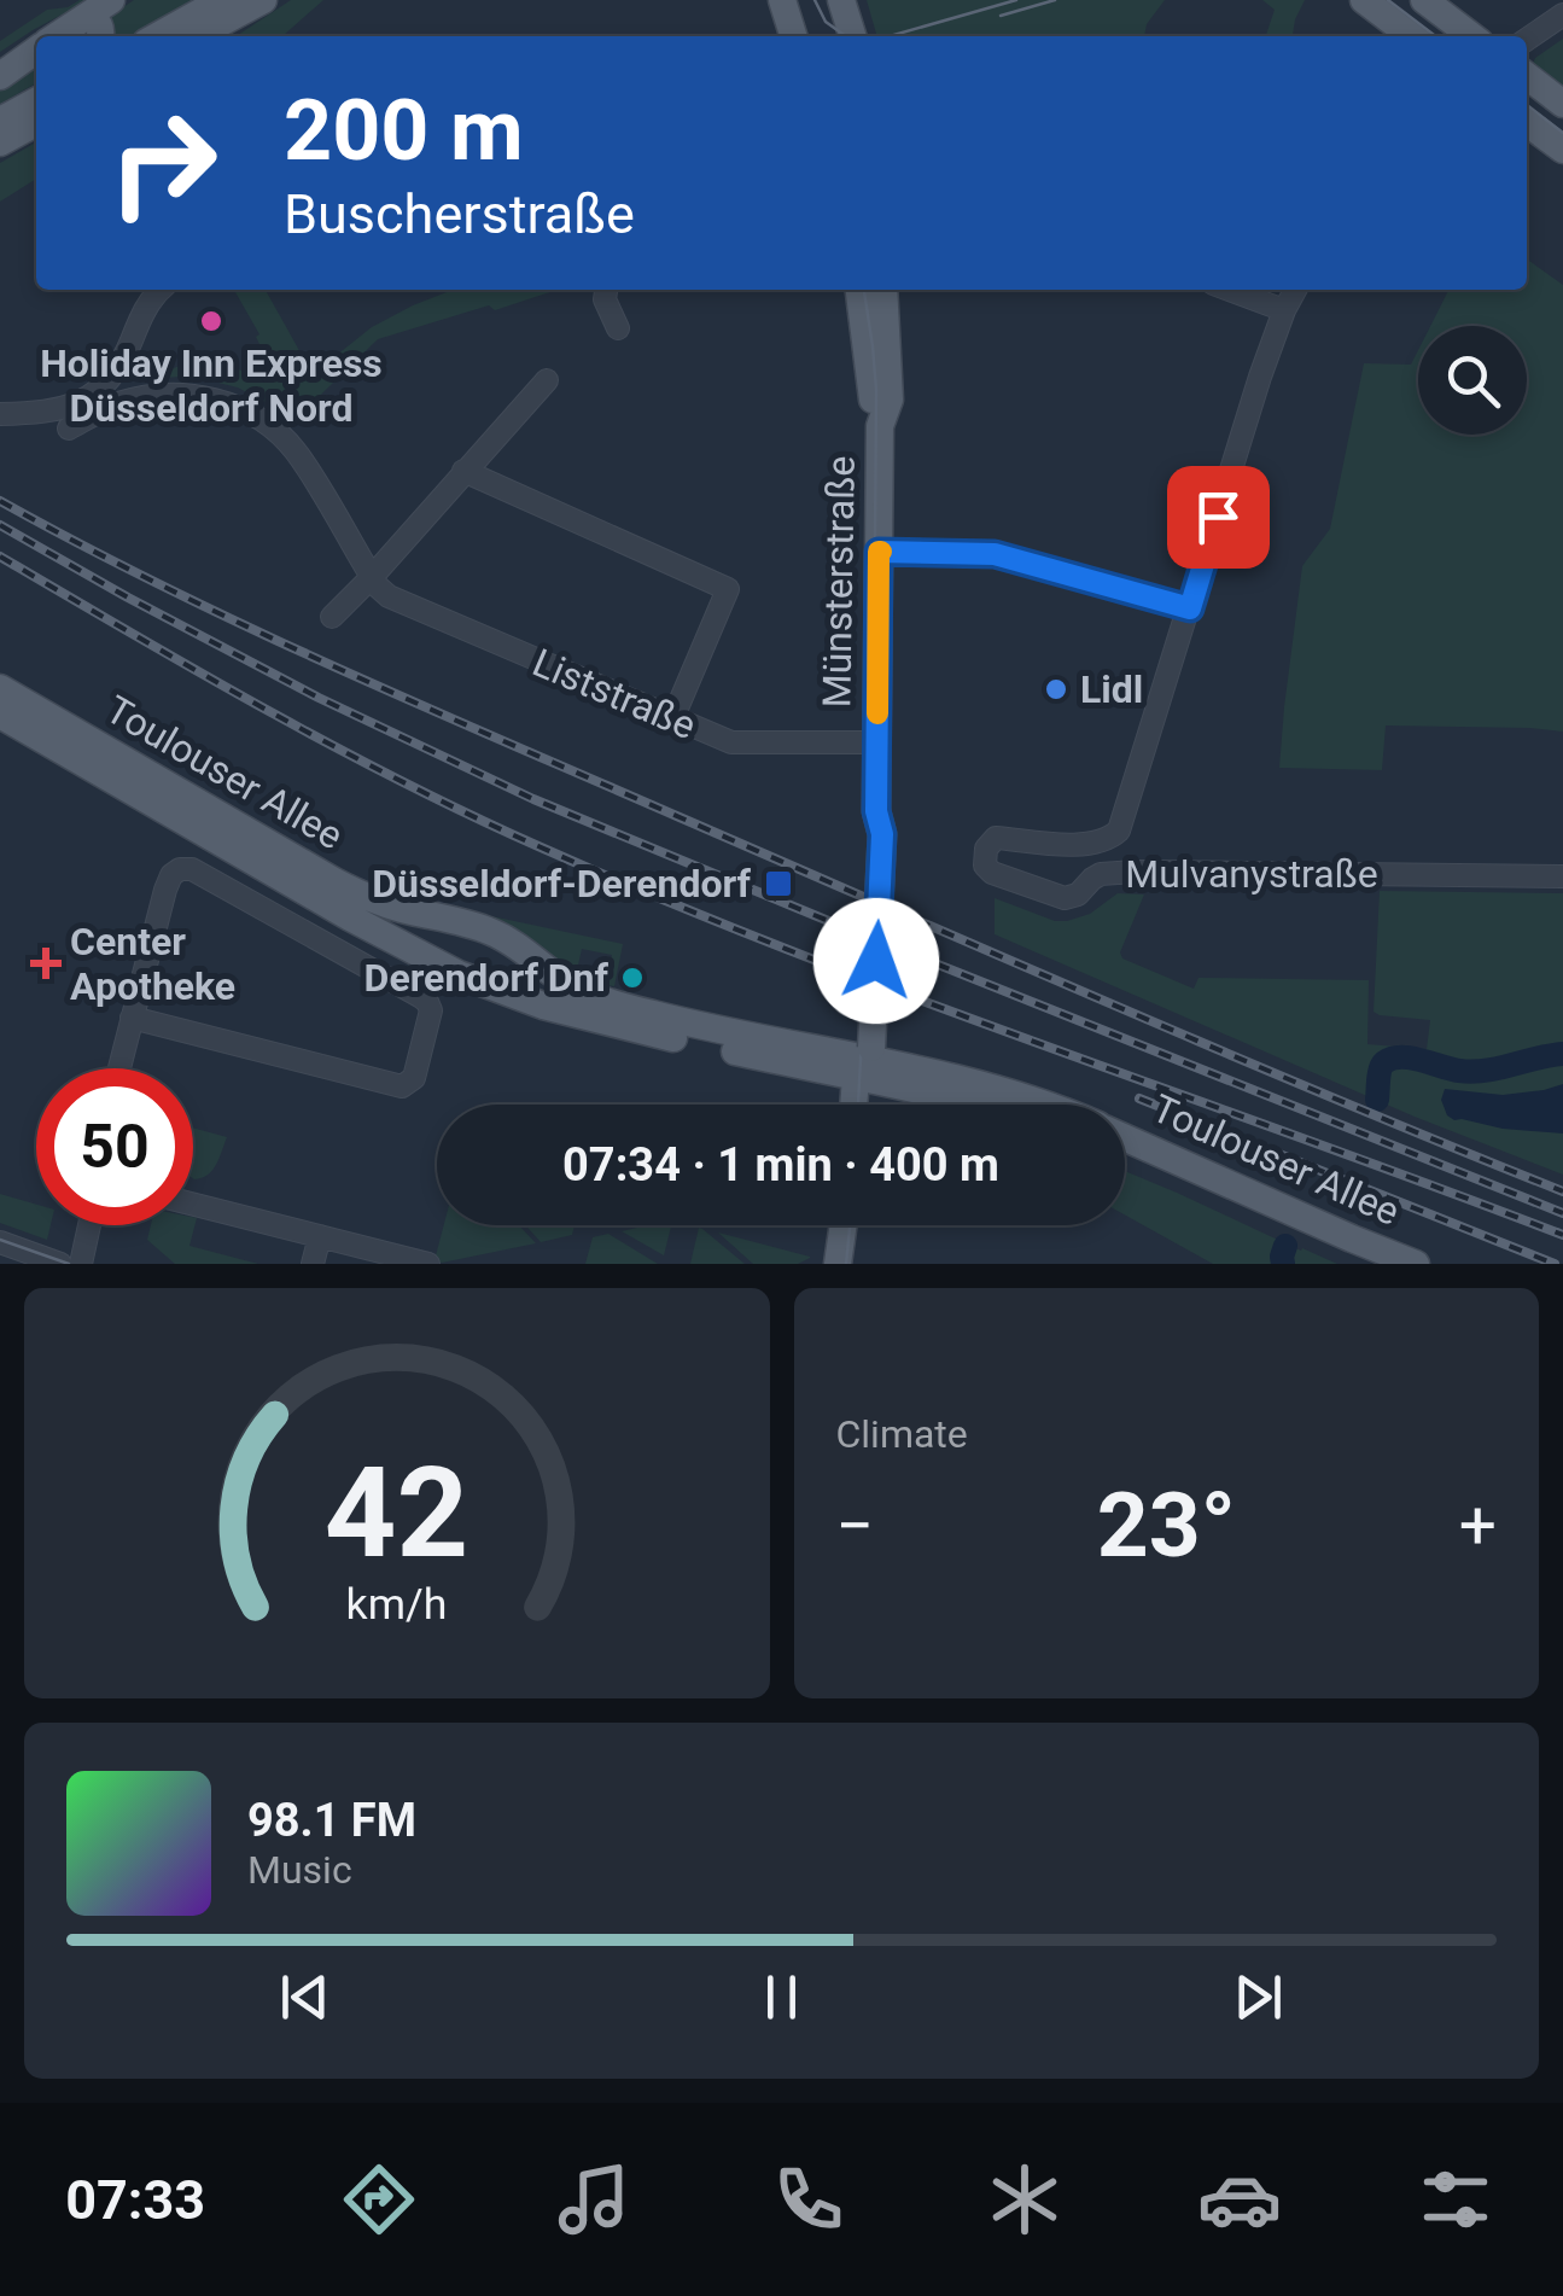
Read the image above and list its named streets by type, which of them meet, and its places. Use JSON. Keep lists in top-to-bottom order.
{
  "streets": {
    "main road": ["Münsterstraße", "Toulouser Allee"],
    "street": ["Liststraße", "Mulvanystraße"]
  },
  "crossings": [
    ["Münsterstraße", "Liststraße"],
    ["Münsterstraße", "Toulouser Allee"]
  ],
  "places": {
    "other": ["Holiday Inn Express Düsseldorf Nord", "Lidl", "Derendorf Dnf"],
    "transit": ["Düsseldorf-Derendorf"],
    "health": ["Center Apotheke"]
  },
  "page": {
    "turn": ["200 m", "Buscherstraße"],
    "limit": "50",
    "trip": "07:34 · 1 min · 400 m",
    "tile": "Climate",
    "heat": ["−", "23°", "+"],
    "song": ["98.1 FM", "Music"],
    "tabs": "07:33",
    "gauge": ["42", "km/h"]
  }
}
